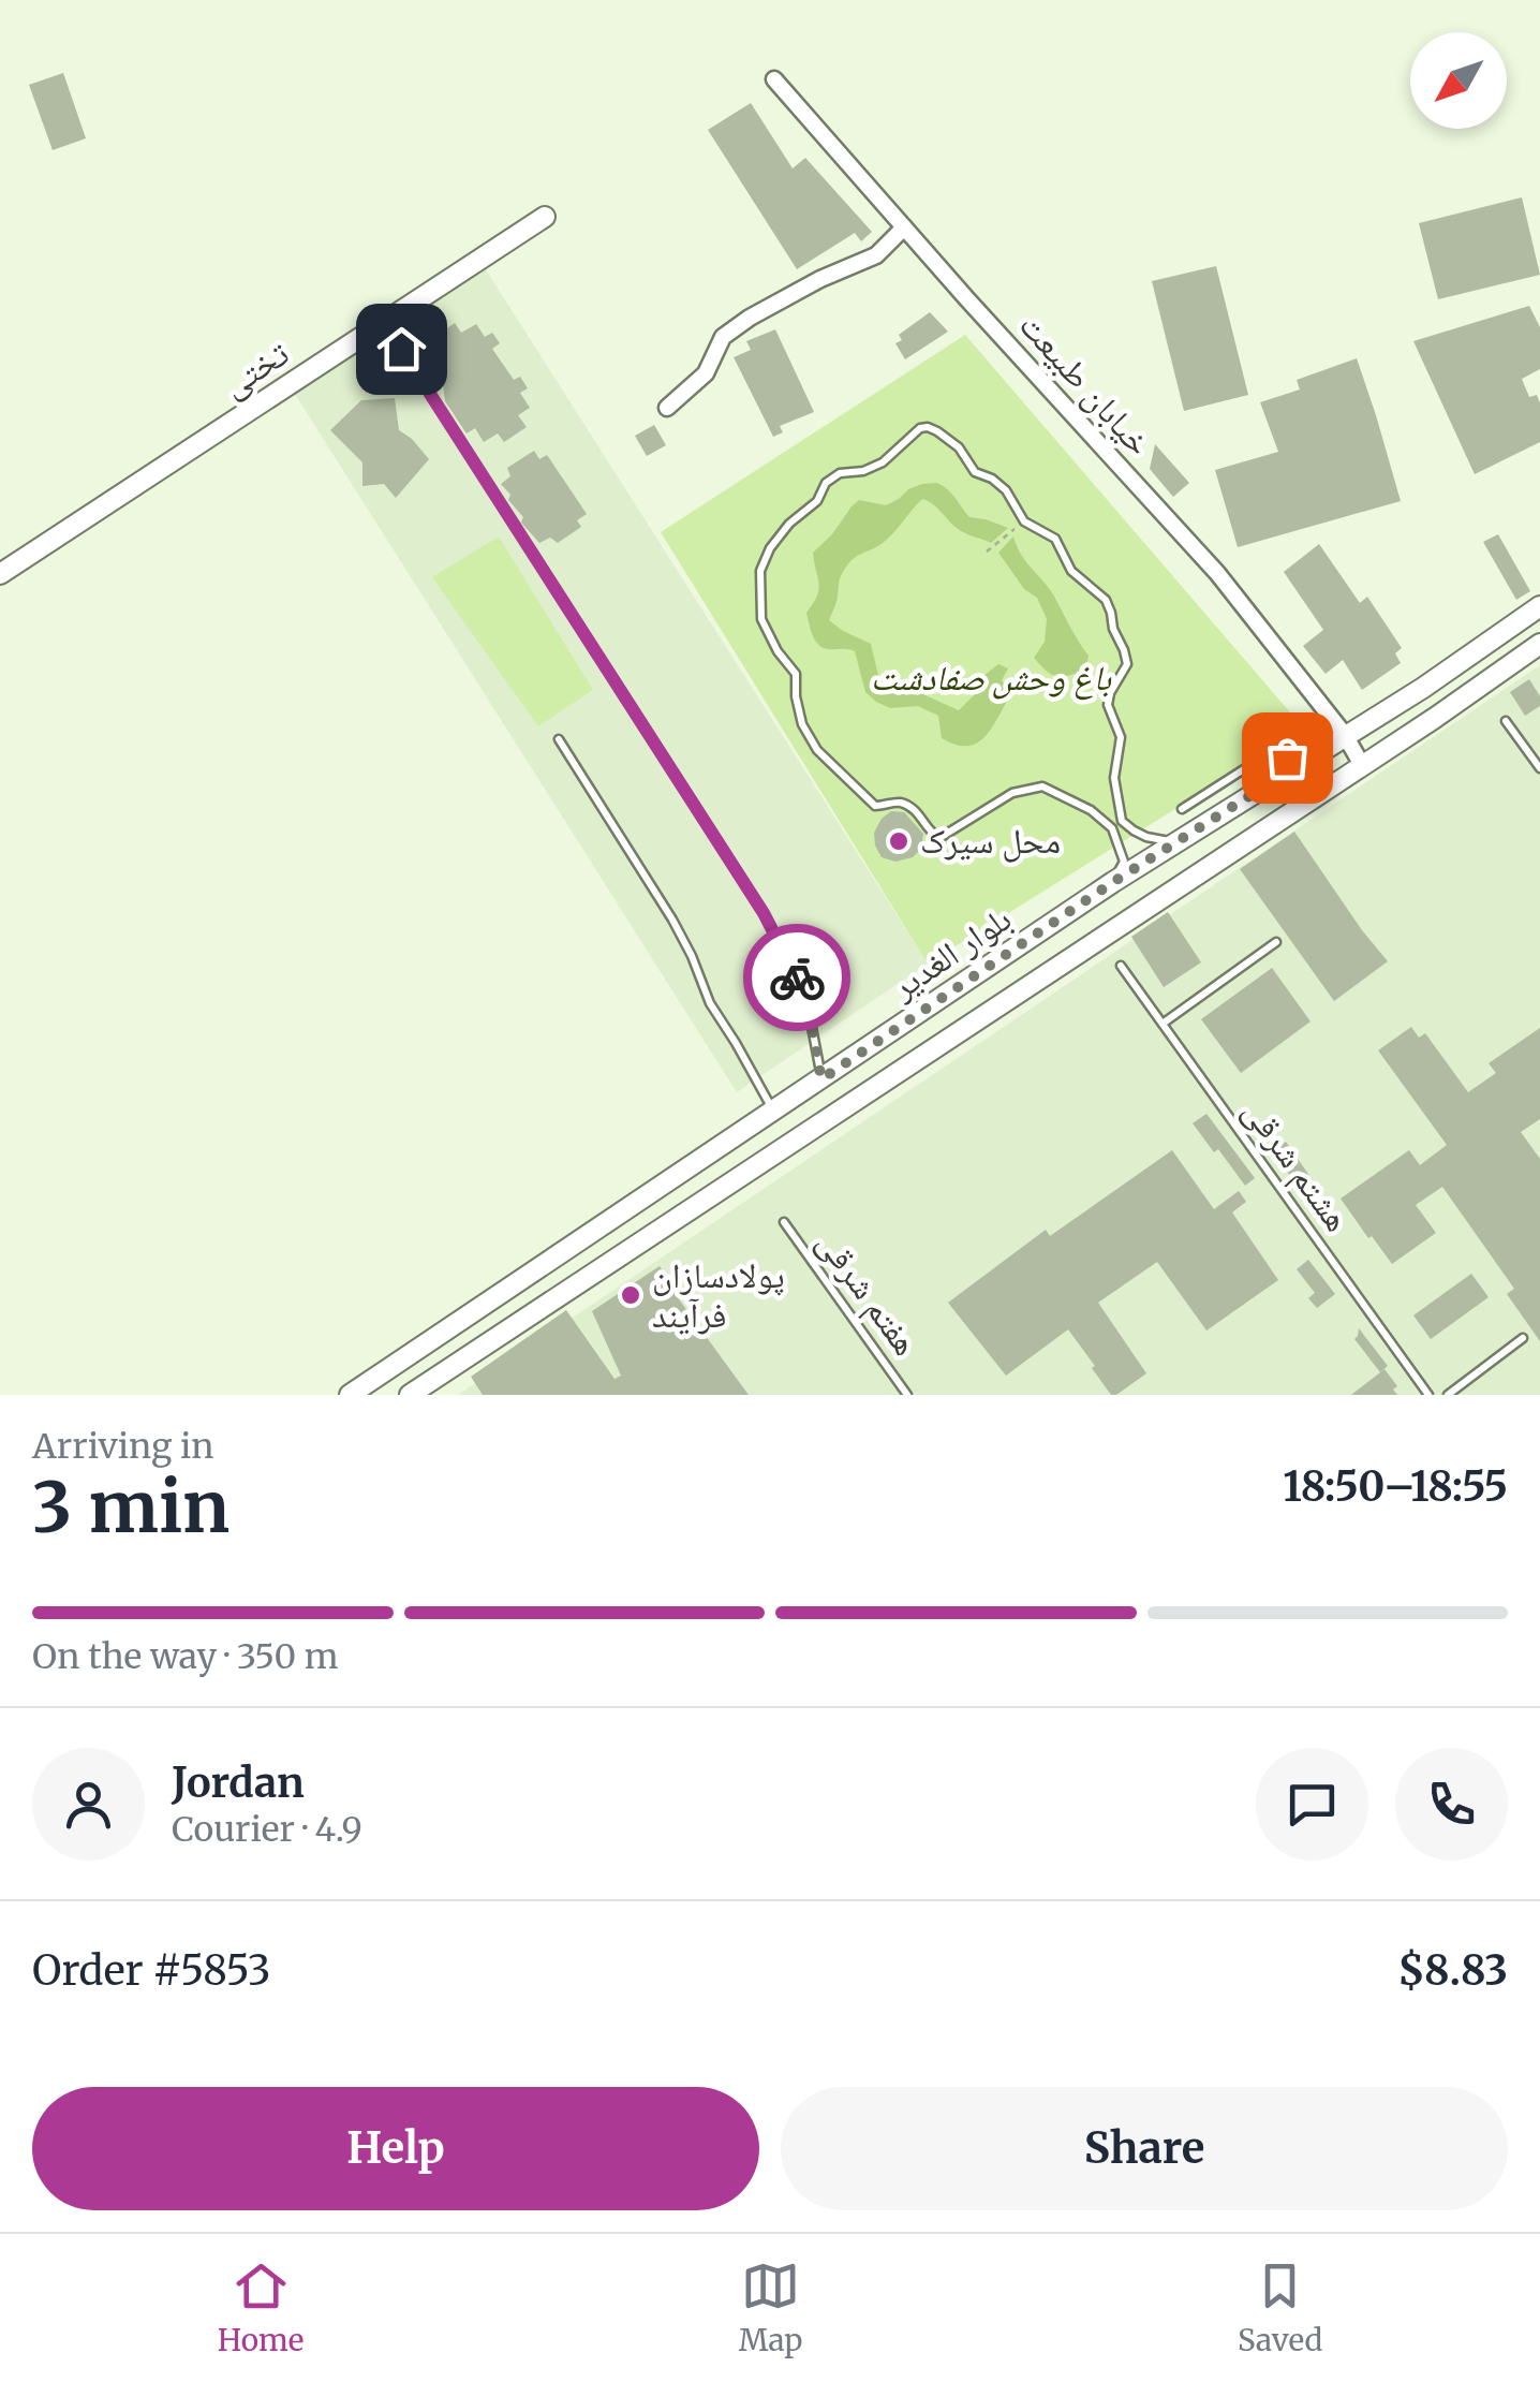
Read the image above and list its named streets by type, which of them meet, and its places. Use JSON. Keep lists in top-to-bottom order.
{
  "streets": {
    "street": ["تختی", "خیابان طبیعت", "بلوار الغدیر"],
    "lane": ["هشتم شرقی", "هفتم شرقی"]
  },
  "crossings": [
    ["خیابان طبیعت", "بلوار الغدیر"]
  ],
  "parks": ["باغ وحش صفادشت"],
  "places": ["محل سیرک", "پولادسازان فرآیند"],
  "north": "bottom left",
  "page": {
    "heading": ["3 min", "Arriving in", "18:50–18:55"],
    "panel": [
      "Jordan",
      "Courier · 4.9",
      "Order #5853",
      "$8.83"
    ],
    "bar": "On the way · 350 m",
    "buttons": ["Help", "Share"],
    "tabs": ["Home", "Map", "Saved"]
  }
}
